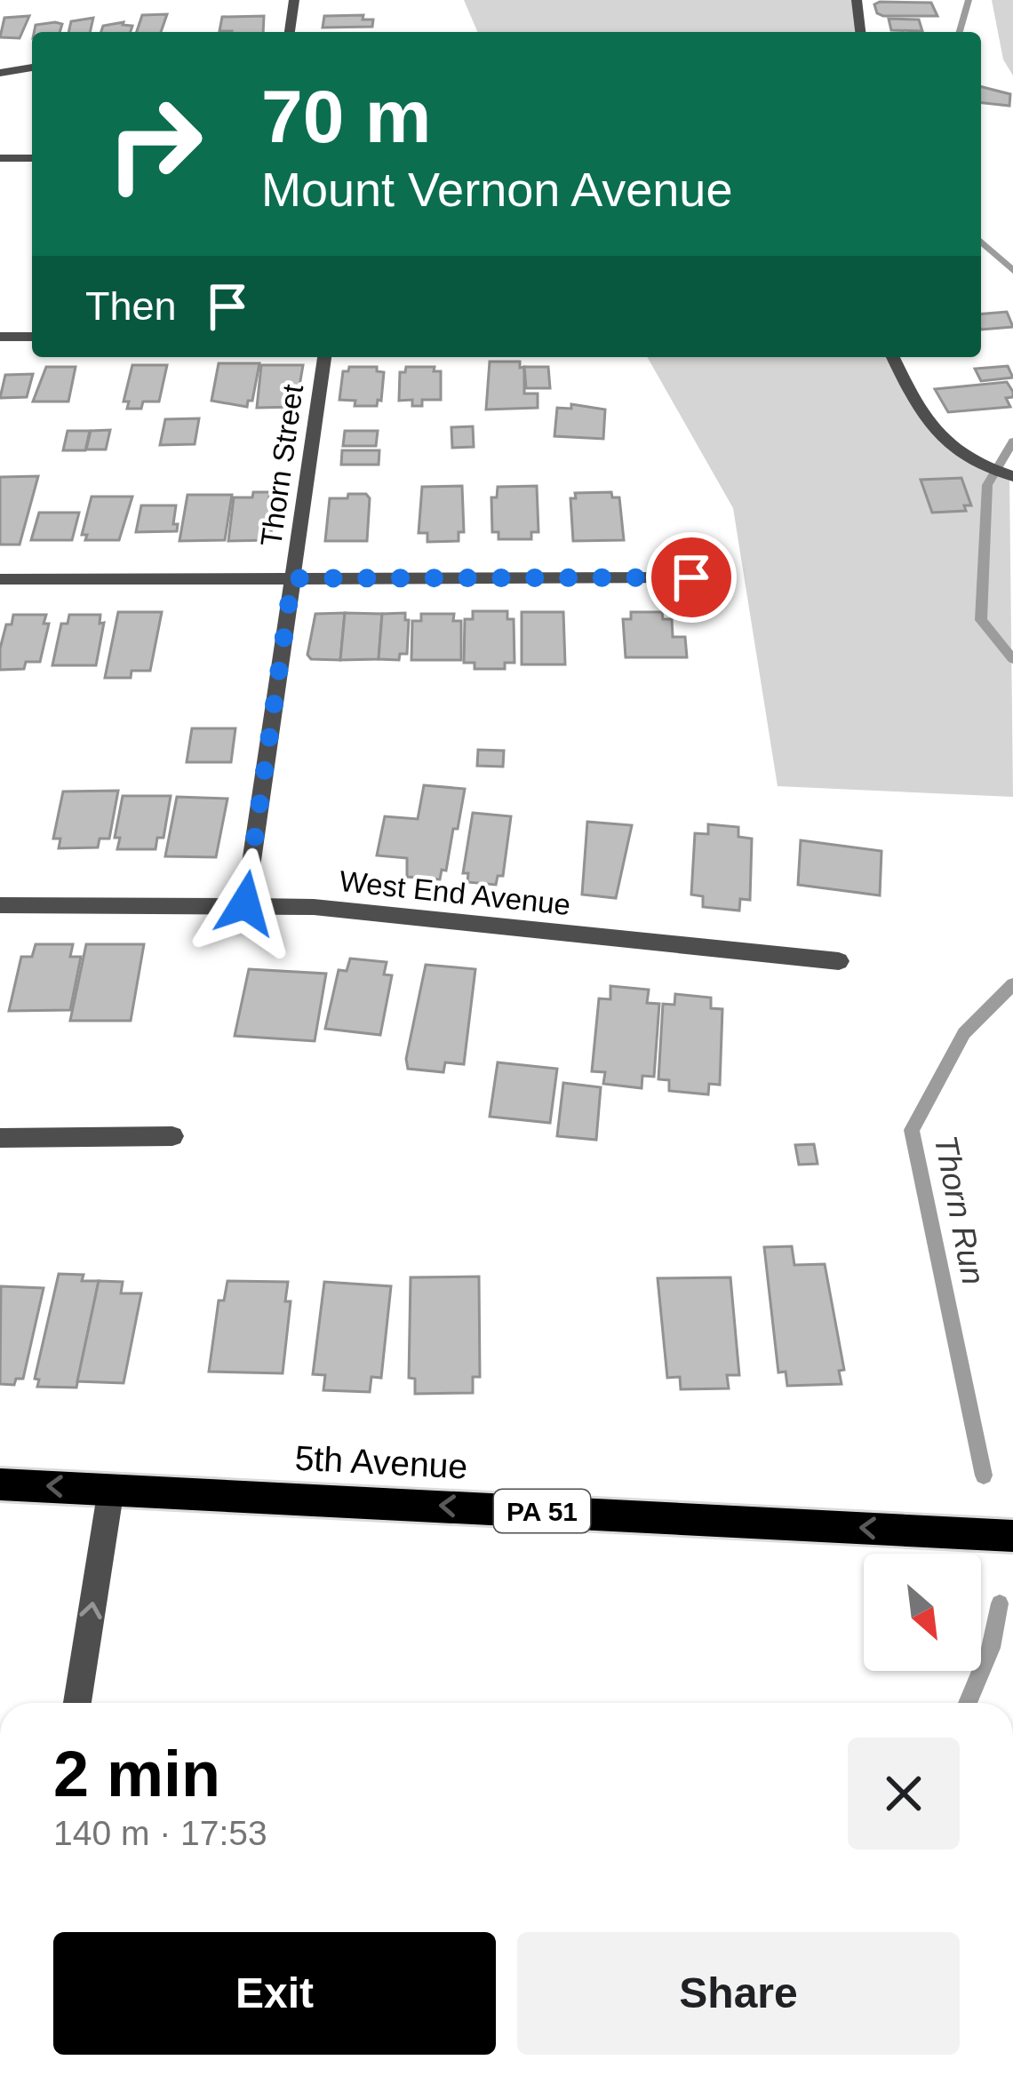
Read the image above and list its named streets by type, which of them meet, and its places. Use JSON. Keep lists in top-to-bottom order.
{
  "streets": {
    "main road": ["5th Avenue", "PA 51"],
    "street": ["Thorn Street", "West End Avenue"]
  },
  "crossings": [
    ["Thorn Street", "West End Avenue"]
  ],
  "one_way": ["5th Avenue"],
  "water": ["Thorn Run"],
  "north": "bottom right",
  "page": {
    "turn": ["70 m", "Mount Vernon Avenue"],
    "then": "Then",
    "heading": ["2 min", "140 m · 17:53"],
    "buttons": ["Exit", "Share"]
  }
}
